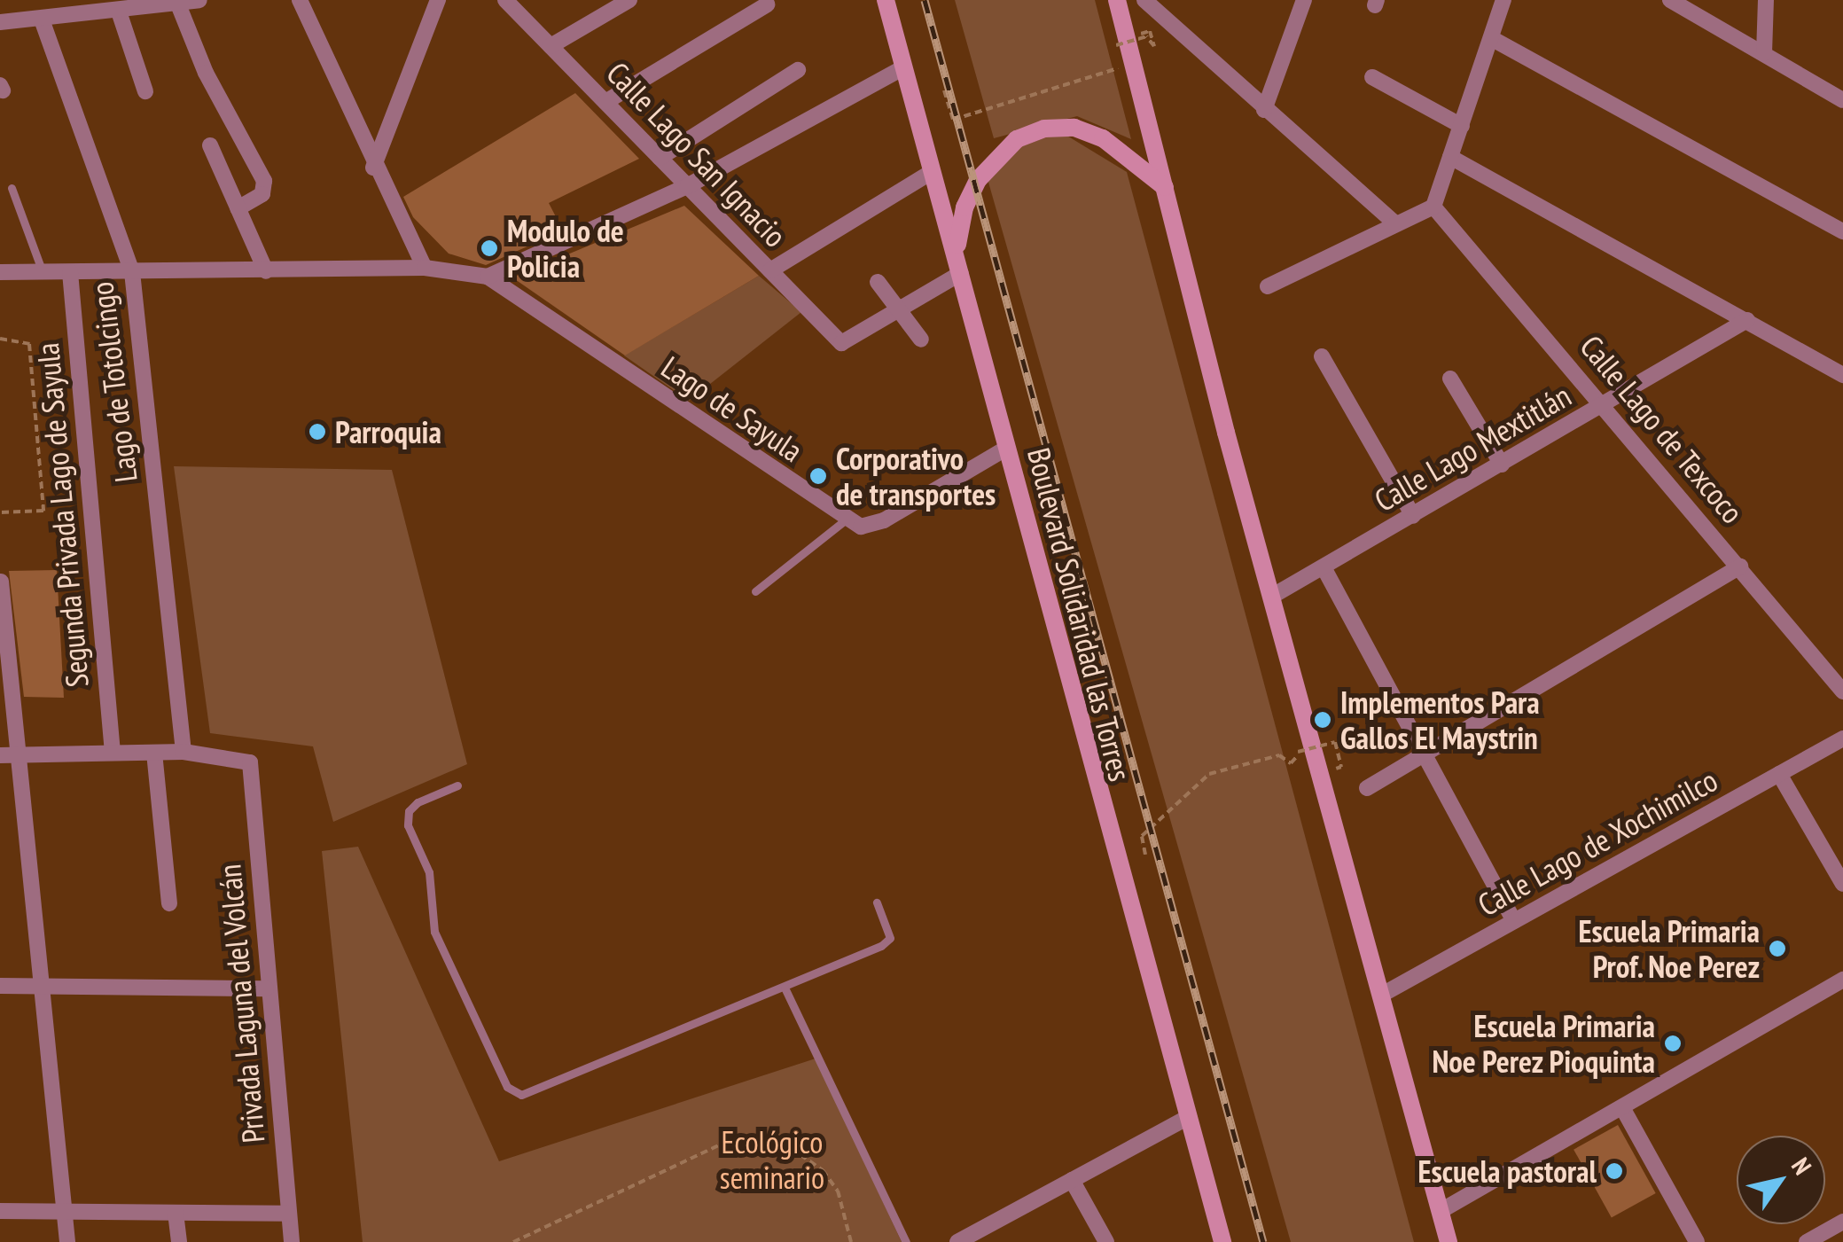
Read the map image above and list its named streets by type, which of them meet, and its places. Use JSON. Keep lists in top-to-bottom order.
{
  "streets": {
    "main road": ["Boulevard Solidaridad las Torres"],
    "street": [
      "Calle Lago San Ignacio",
      "Lago de Totolcingo",
      "Lago de Sayula",
      "Calle Lago de Texcoco",
      "Calle Lago Mextitlán",
      "Segunda Privada Lago de Sayula",
      "Calle Lago de Xochimilco",
      "Privada Laguna del Volcán"
    ]
  },
  "crossings": [
    ["Lago de Totolcingo", "Lago de Sayula"],
    ["Lago de Totolcingo", "Privada Laguna del Volcán"],
    ["Lago de Sayula", "Segunda Privada Lago de Sayula"],
    ["Calle Lago de Texcoco", "Calle Lago Mextitlán"]
  ],
  "parks": ["Ecológico seminario"],
  "places": [
    "Modulo de Policia",
    "Parroquia",
    "Corporativo de transportes",
    "Implementos Para Gallos El Maystrin",
    "Escuela Primaria Prof. Noe Perez",
    "Escuela Primaria Noe Perez Pioquinta",
    "Escuela pastoral"
  ],
  "north": "top right"
}
